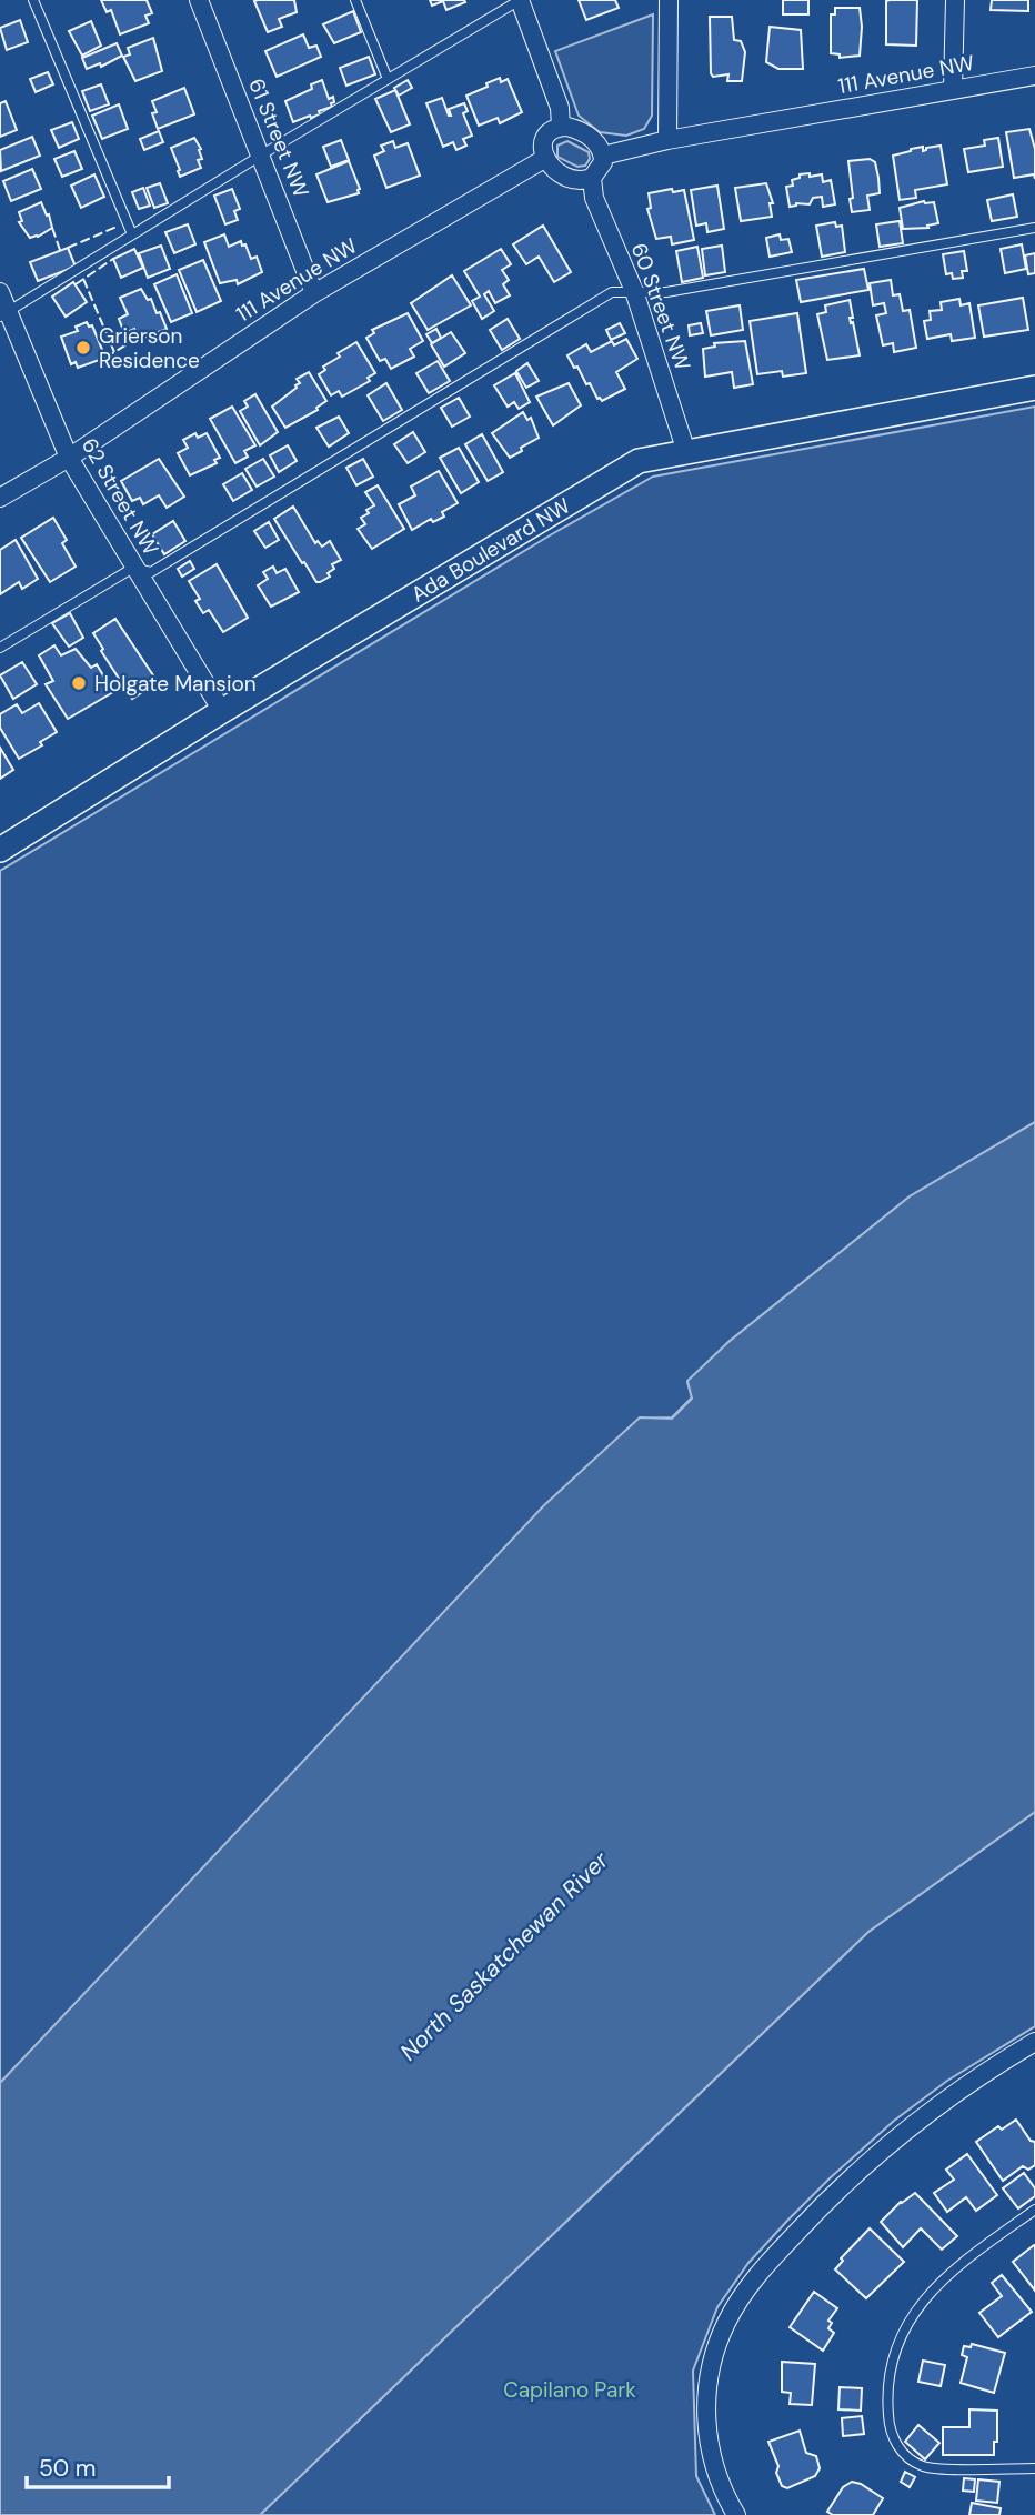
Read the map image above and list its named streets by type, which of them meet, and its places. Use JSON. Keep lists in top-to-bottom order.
{
  "streets": {
    "street": [
      "111 Avenue NW",
      "61 Street NW",
      "60 Street NW",
      "62 Street NW",
      "Ada Boulevard NW"
    ]
  },
  "crossings": [
    ["111 Avenue NW", "61 Street NW"],
    ["111 Avenue NW", "60 Street NW"],
    ["111 Avenue NW", "62 Street NW"],
    ["60 Street NW", "Ada Boulevard NW"],
    ["62 Street NW", "Ada Boulevard NW"]
  ],
  "water": ["North Saskatchewan River"],
  "parks": ["Capilano Park"],
  "places": ["Grierson Residence", "Holgate Mansion"],
  "scale_bar": "50 m"
}
